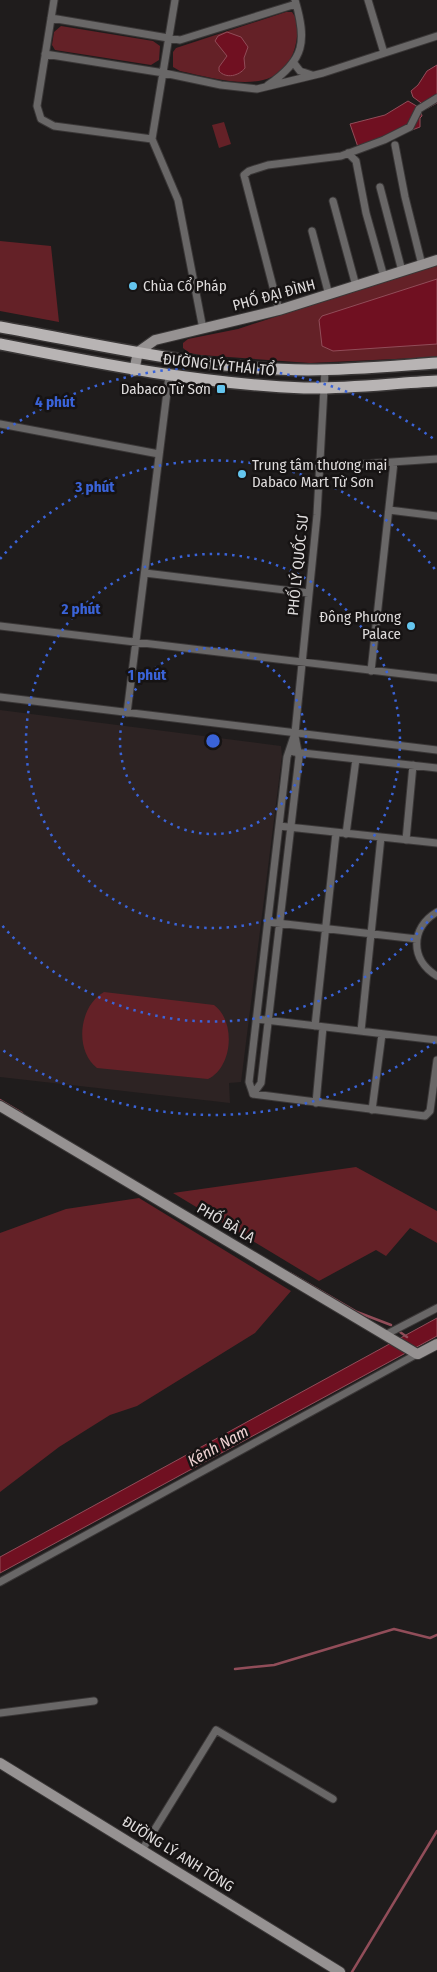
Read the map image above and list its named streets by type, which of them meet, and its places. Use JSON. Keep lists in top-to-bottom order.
{
  "streets": {
    "main road": ["ĐƯỜNG LÝ THÁI TỔ"],
    "street": [
      "PHỐ ĐẠI ĐÌNH",
      "PHỐ LÝ QUỐC SƯ",
      "PHỐ BÀ LA",
      "ĐƯỜNG LÝ ANH TÔNG"
    ]
  },
  "crossings": [
    ["PHỐ ĐẠI ĐÌNH", "ĐƯỜNG LÝ THÁI TỔ"],
    ["ĐƯỜNG LÝ THÁI TỔ", "PHỐ LÝ QUỐC SƯ"]
  ],
  "water": ["Kênh Nam"],
  "places": {
    "other": ["Chùa Cổ Pháp", "Trung tâm thương mại Dabaco Mart Từ Sơn", "Đông Phương Palace"],
    "transit": ["Dabaco Từ Sơn"]
  },
  "rings": [
    "4 phút",
    "3 phút",
    "2 phút",
    "1 phút"
  ]
}
